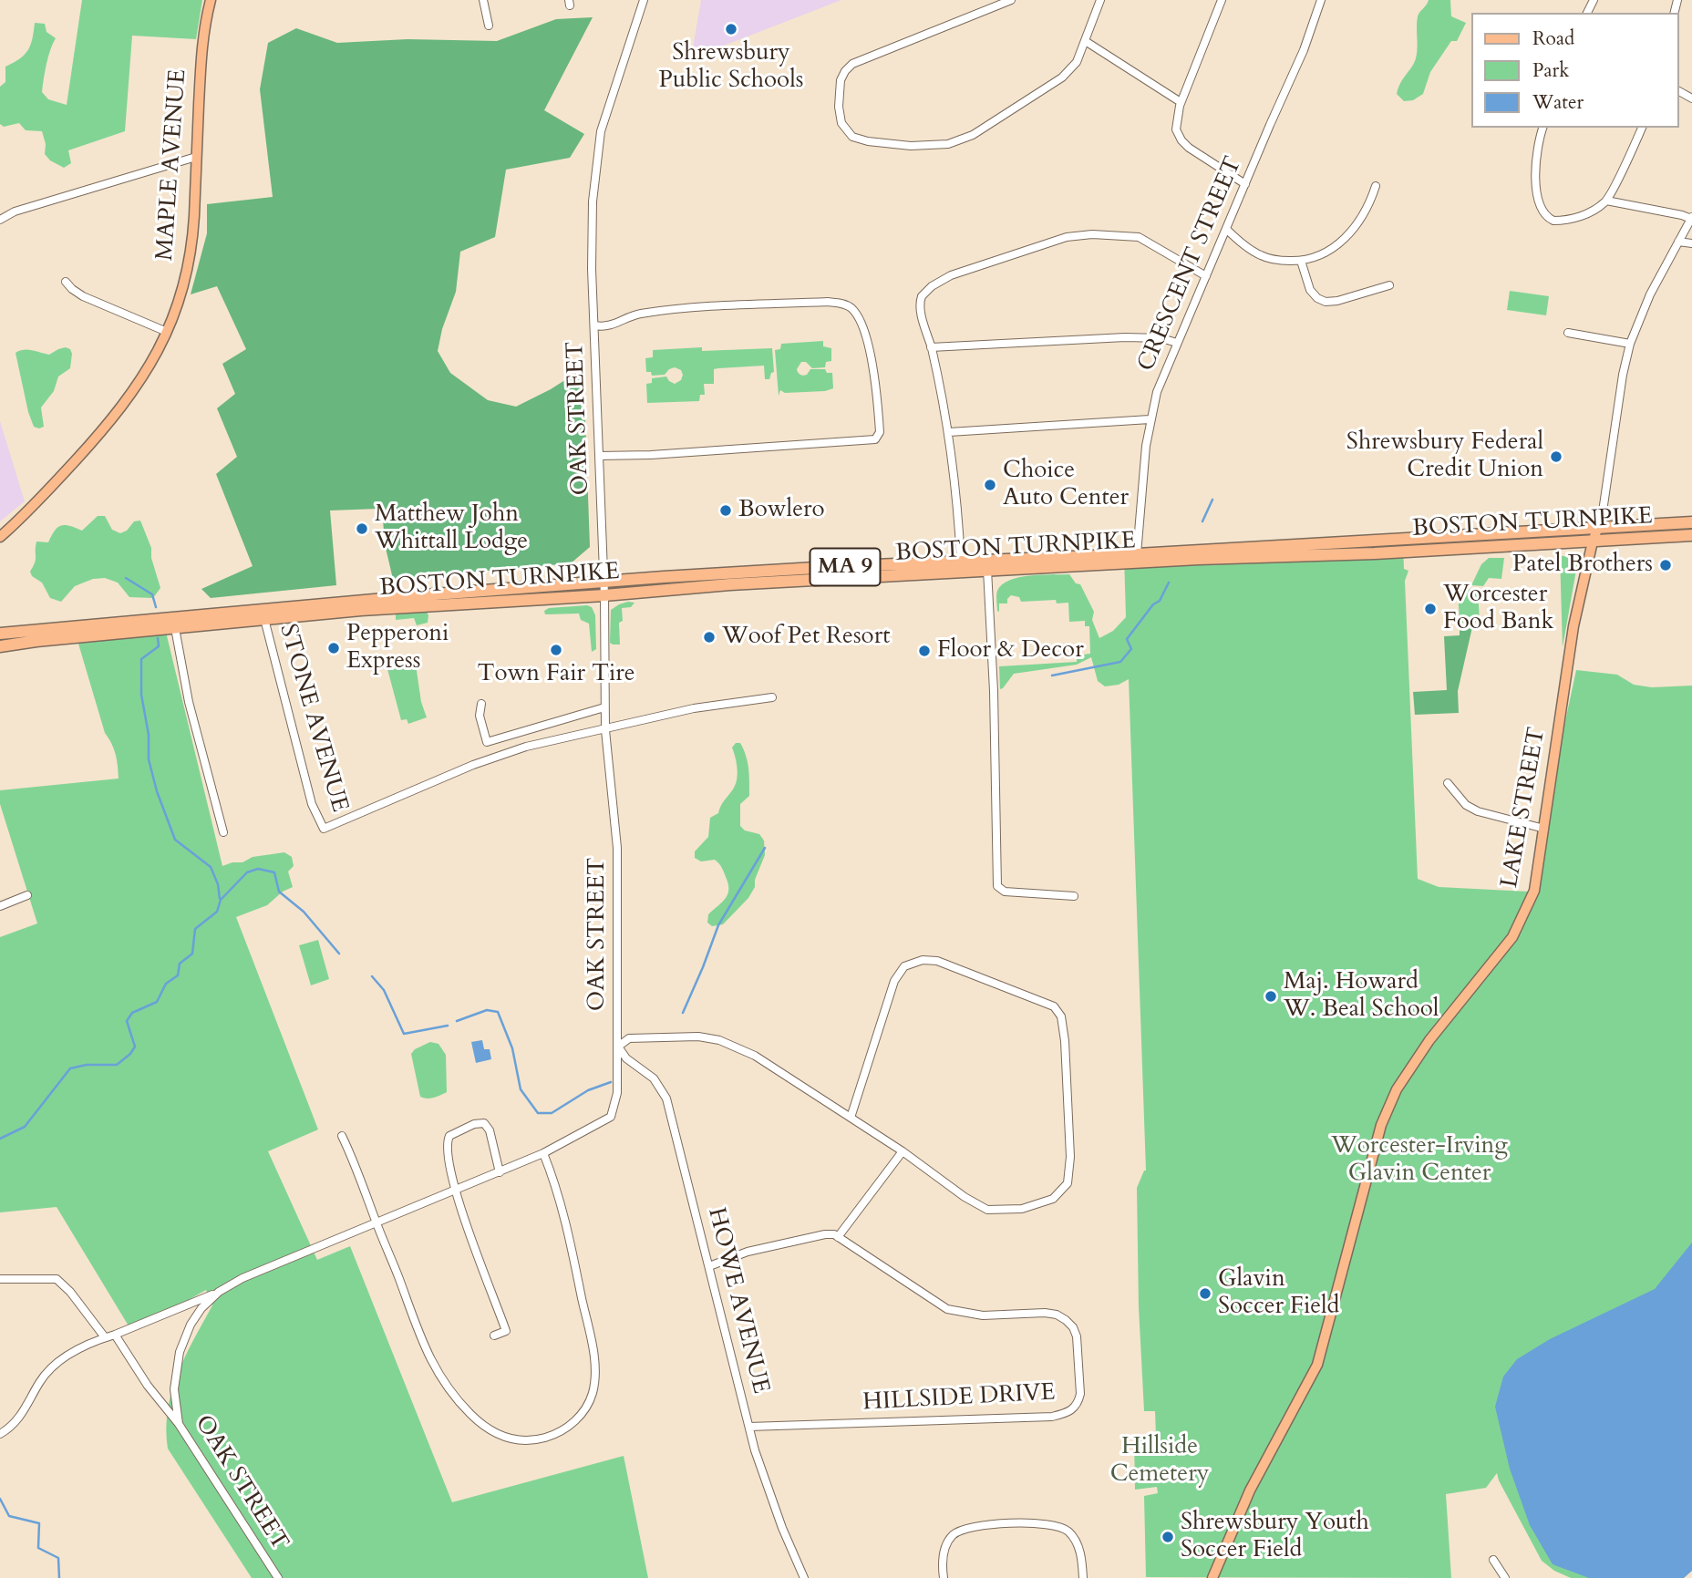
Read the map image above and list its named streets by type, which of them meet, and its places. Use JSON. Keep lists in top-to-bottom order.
{
  "streets": {
    "highway": ["BOSTON TURNPIKE", "MA 9"],
    "main road": ["MAPLE AVENUE", "LAKE STREET"],
    "street": [
      "CRESCENT STREET",
      "OAK STREET",
      "STONE AVENUE",
      "HOWE AVENUE",
      "HILLSIDE DRIVE"
    ]
  },
  "crossings": [
    ["CRESCENT STREET", "BOSTON TURNPIKE"],
    ["OAK STREET", "BOSTON TURNPIKE"],
    ["OAK STREET", "STONE AVENUE"],
    ["OAK STREET", "HOWE AVENUE"],
    ["BOSTON TURNPIKE", "STONE AVENUE"],
    ["BOSTON TURNPIKE", "LAKE STREET"],
    ["HOWE AVENUE", "HILLSIDE DRIVE"]
  ],
  "parks": ["Worcester-Irving Glavin Center", "Hillside Cemetery"],
  "places": [
    "Shrewsbury Public Schools",
    "Shrewsbury Federal Credit Union",
    "Choice Auto Center",
    "Bowlero",
    "Matthew John Whittall Lodge",
    "Patel Brothers",
    "Worcester Food Bank",
    "Woof Pet Resort",
    "Pepperoni Express",
    "Town Fair Tire",
    "Floor & Decor",
    "Maj. Howard W. Beal School",
    "Glavin Soccer Field",
    "Shrewsbury Youth Soccer Field"
  ],
  "legend": ["Road", "Park", "Water"]
}
